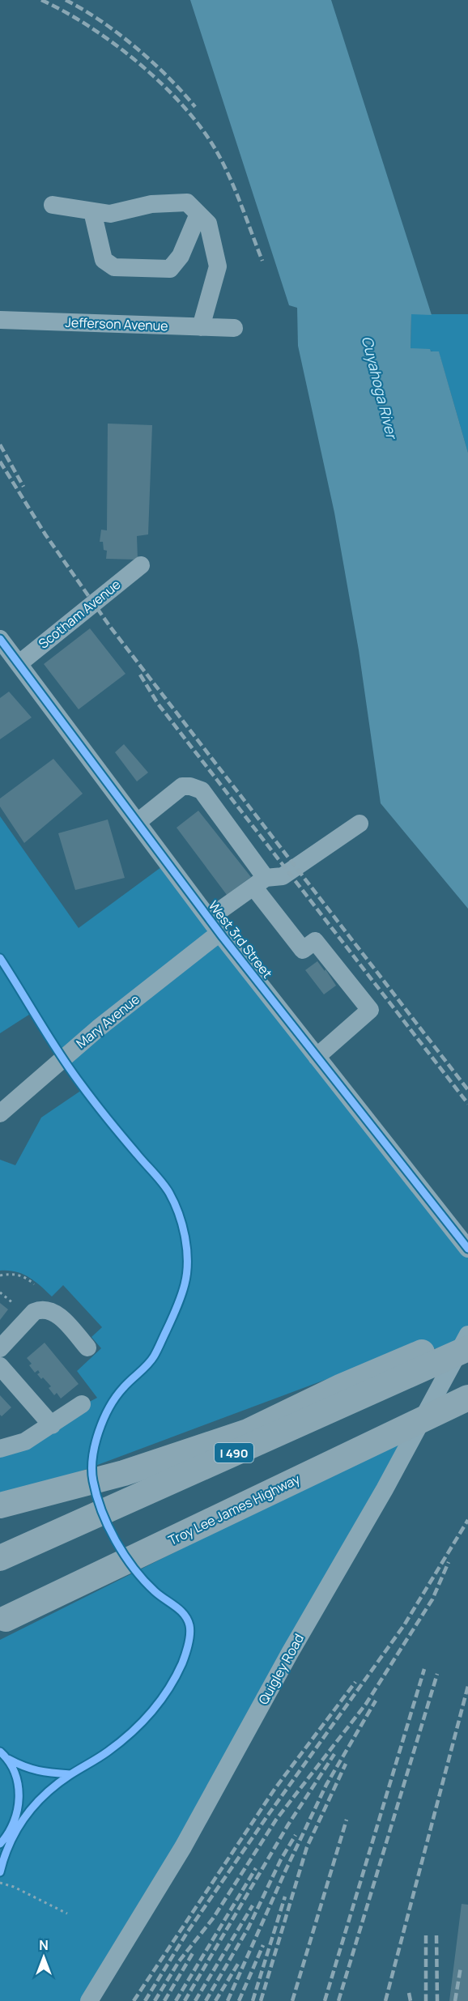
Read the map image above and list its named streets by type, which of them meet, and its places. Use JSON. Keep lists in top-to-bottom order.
{
  "streets": {
    "highway": ["I 490", "Troy Lee James Highway"],
    "street": [
      "Jefferson Avenue",
      "Scotham Avenue",
      "West 3rd Street",
      "Mary Avenue",
      "Quigley Road"
    ]
  },
  "crossings": [
    ["Scotham Avenue", "West 3rd Street"],
    ["West 3rd Street", "Mary Avenue"]
  ],
  "water": ["Cuyahoga River"],
  "north": "top"
}
